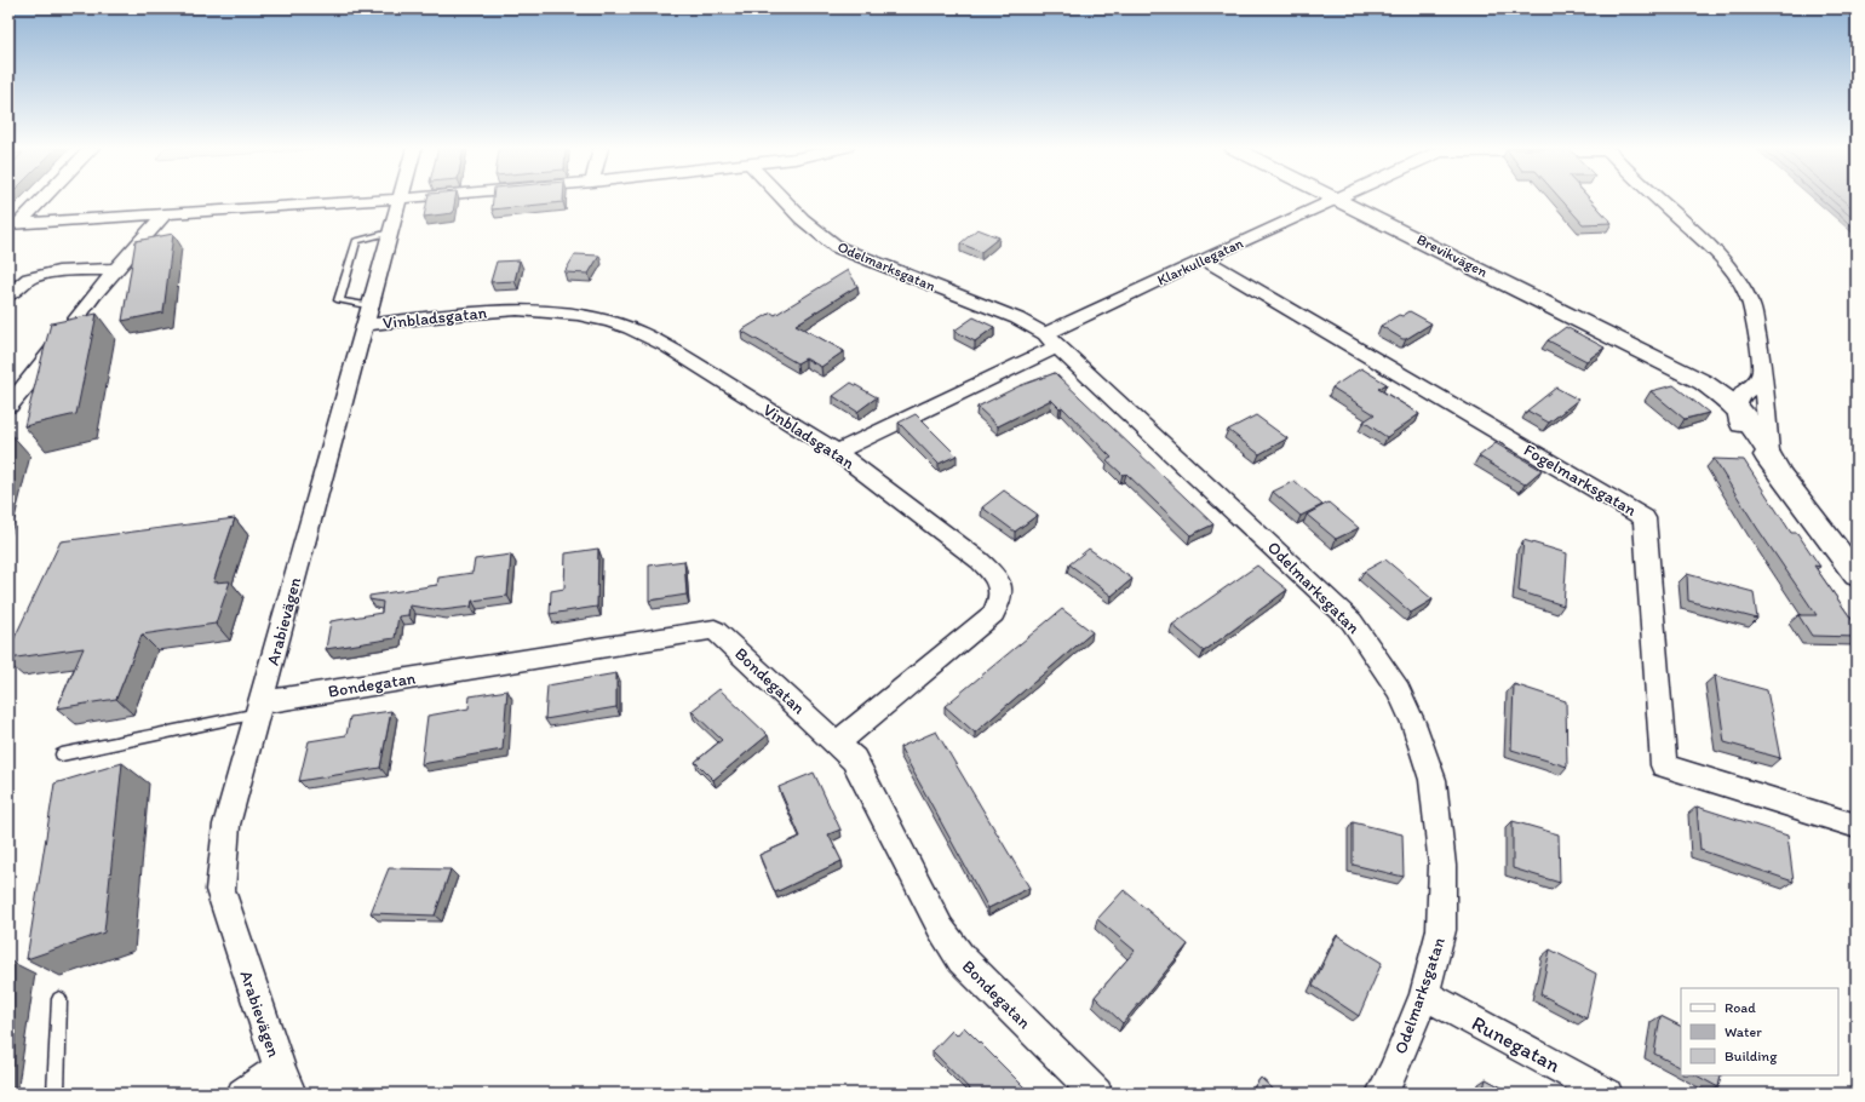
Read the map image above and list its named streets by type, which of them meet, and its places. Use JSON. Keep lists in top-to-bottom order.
{
  "streets": {
    "street": [
      "Brevikvägen",
      "Klarkullegatan",
      "Odelmarksgatan",
      "Vinbladsgatan",
      "Fogelmarksgatan",
      "Arabievägen",
      "Bondegatan",
      "Runegatan"
    ]
  },
  "crossings": [
    ["Klarkullegatan", "Odelmarksgatan"],
    ["Klarkullegatan", "Vinbladsgatan"],
    ["Klarkullegatan", "Fogelmarksgatan"],
    ["Odelmarksgatan", "Runegatan"],
    ["Vinbladsgatan", "Arabievägen"],
    ["Vinbladsgatan", "Bondegatan"],
    ["Arabievägen", "Bondegatan"]
  ],
  "legend": ["Road", "Water", "Building"]
}
